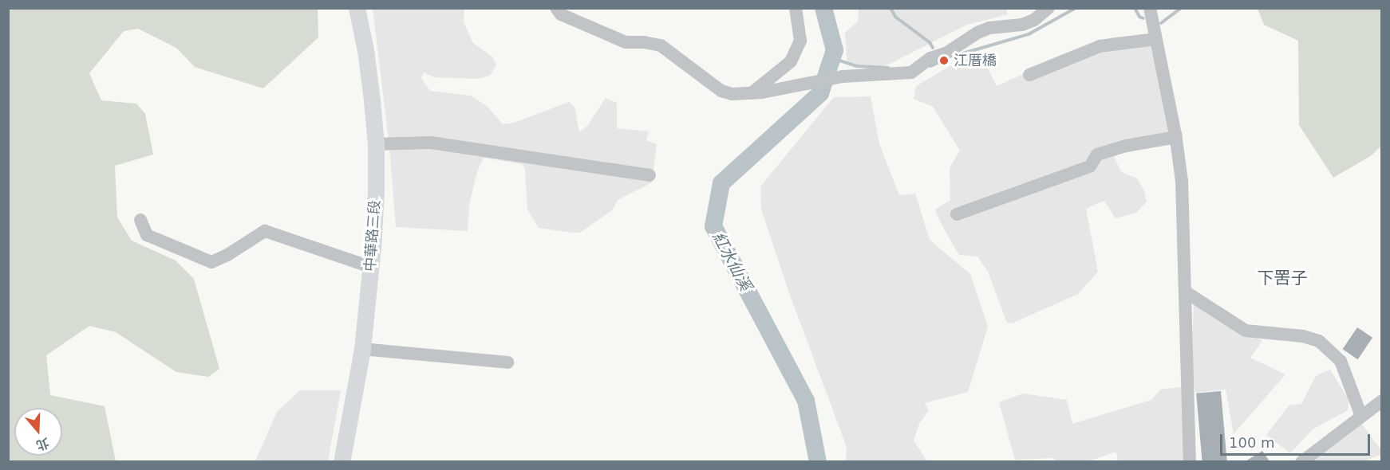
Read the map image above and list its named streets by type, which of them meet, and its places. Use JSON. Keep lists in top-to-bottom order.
{
  "streets": {
    "main road": ["中華路三段"]
  },
  "districts": ["下罟子"],
  "water": ["紅水仙溪"],
  "places": ["江厝橋"],
  "scale_bar": "100 m",
  "north": "bottom"
}
